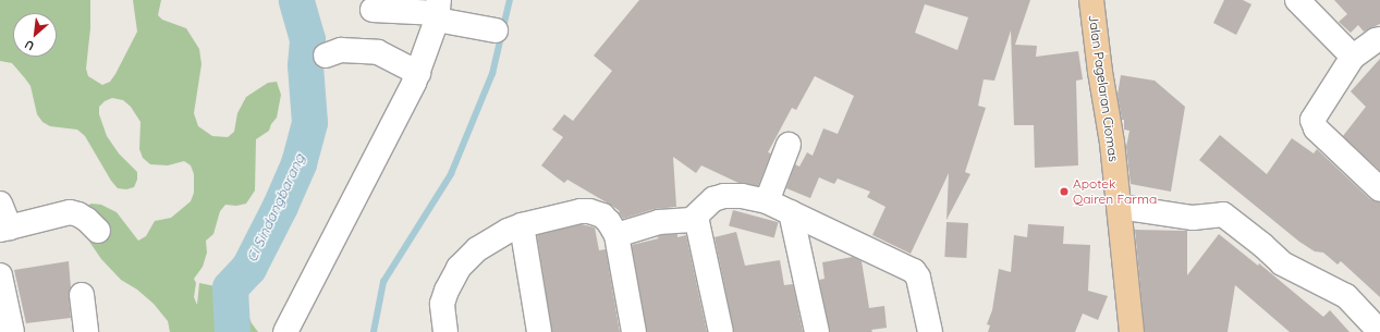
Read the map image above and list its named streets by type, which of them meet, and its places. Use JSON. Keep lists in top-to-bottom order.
{
  "streets": {
    "main road": ["Jalan Pagelaran Ciomas"]
  },
  "water": ["Ci Sindangbarang"],
  "places": ["Apotek Qairen Farma"],
  "north": "bottom left"
}
